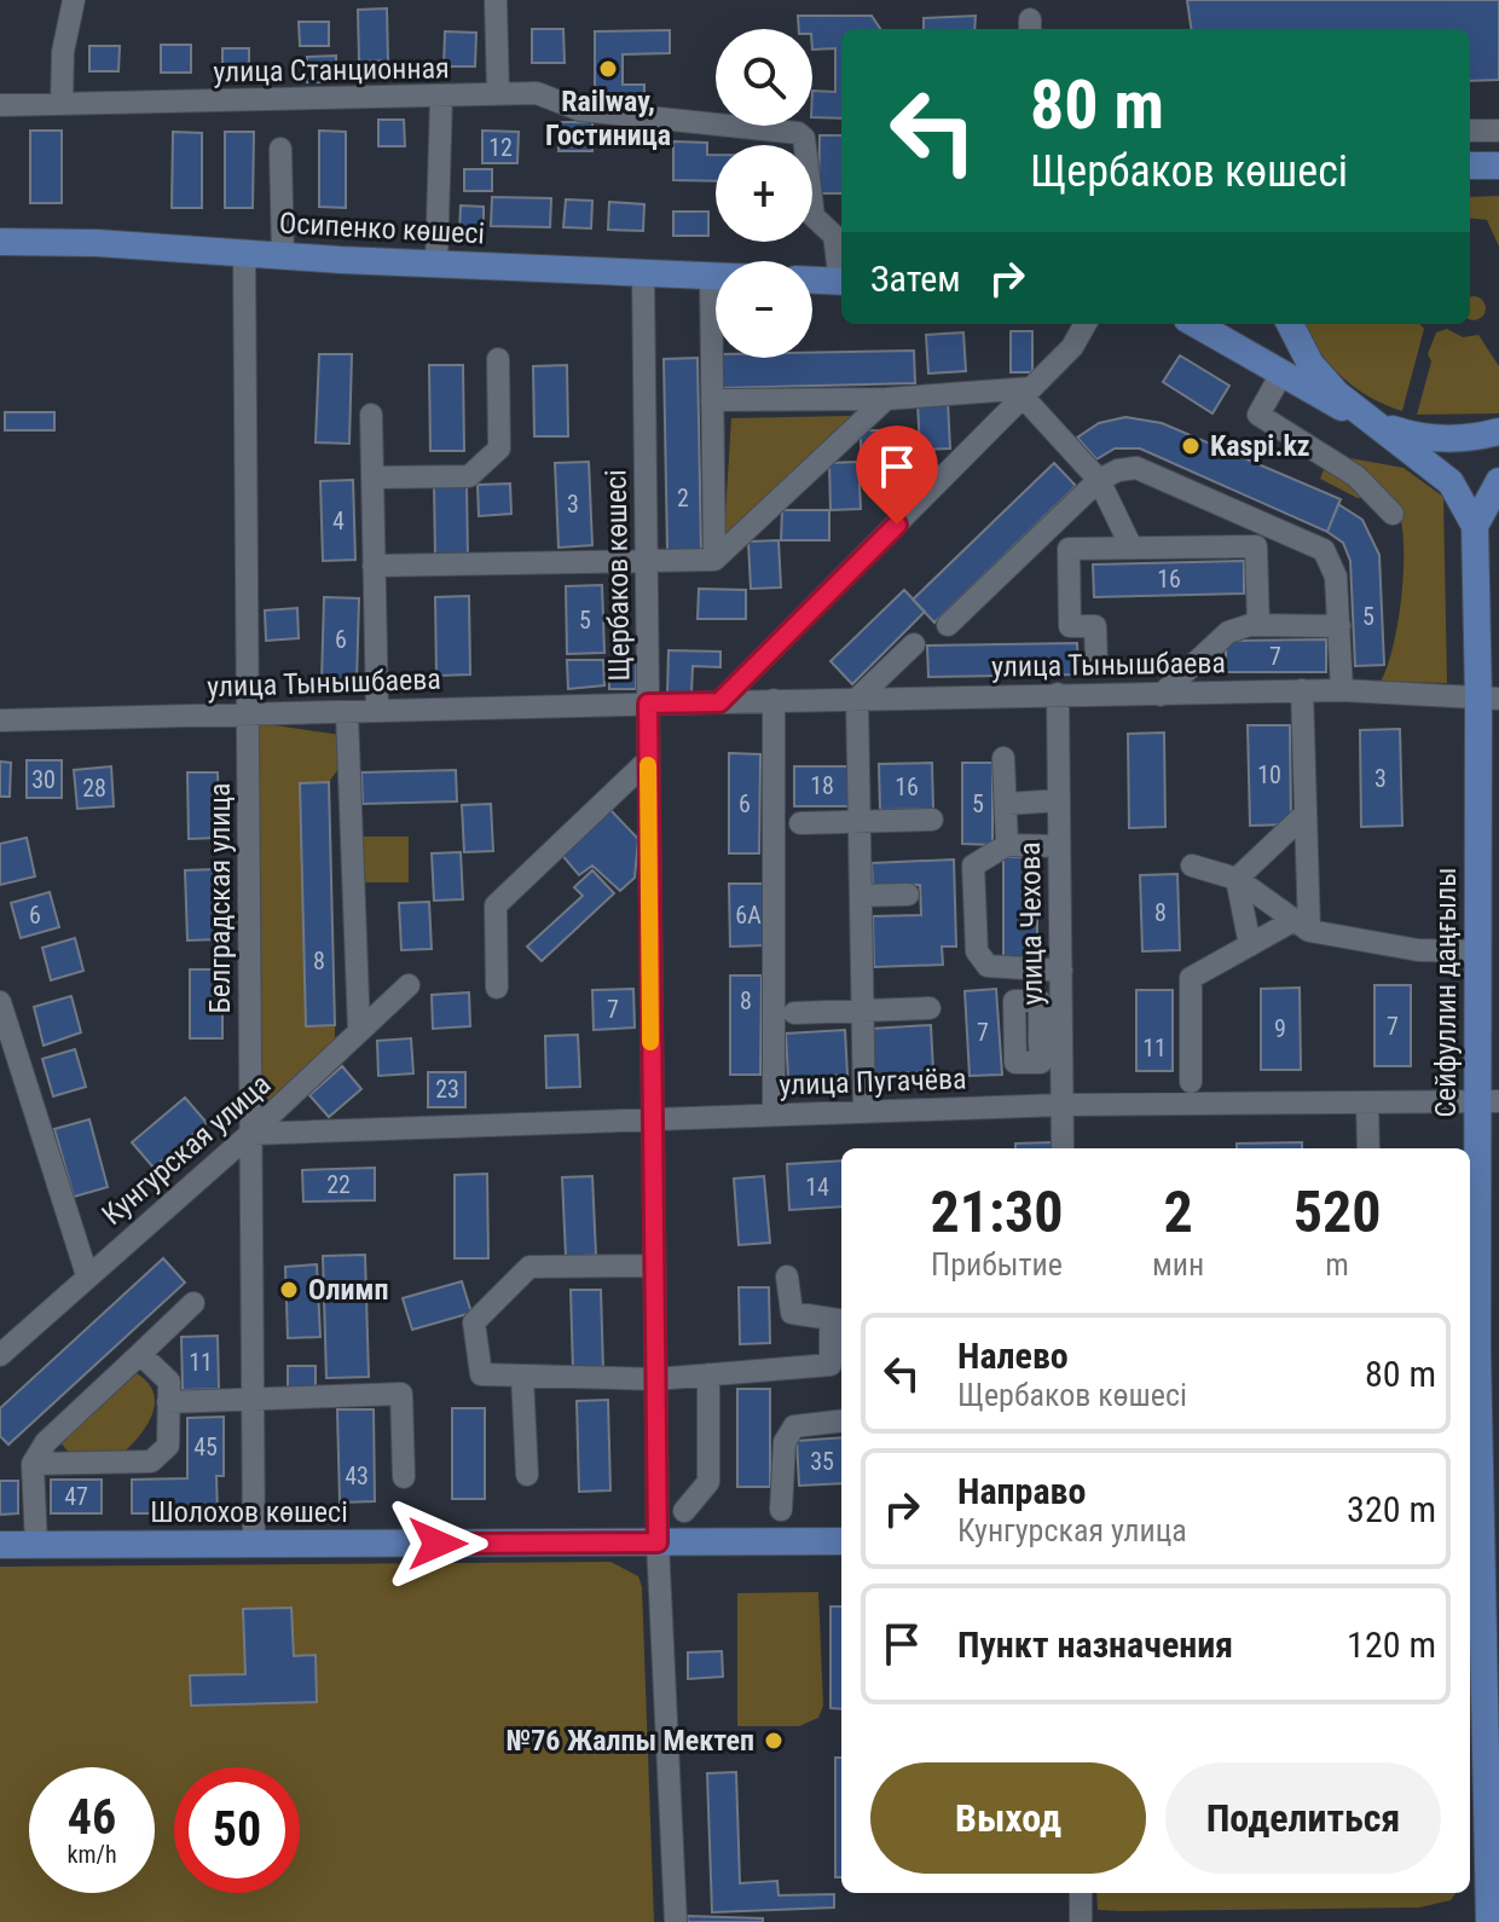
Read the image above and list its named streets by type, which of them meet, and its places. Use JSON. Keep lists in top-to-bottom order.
{
  "streets": {
    "main road": ["Осипенко көшесі", "Сейфуллин даңғылы", "Шолохов көшесі"],
    "street": [
      "улица Станционная",
      "Щербаков көшесі",
      "улица Тынышбаева",
      "Белградская улица",
      "улица Чехова",
      "улица Пугачёва",
      "Кунгурская улица"
    ]
  },
  "crossings": [
    ["Осипенко көшесі", "Щербаков көшесі"],
    ["Осипенко көшесі", "Белградская улица"],
    ["Щербаков көшесі", "улица Тынышбаева"],
    ["Щербаков көшесі", "улица Пугачёва"],
    ["Щербаков көшесі", "Шолохов көшесі"],
    ["улица Тынышбаева", "Белградская улица"],
    ["улица Тынышбаева", "улица Чехова"],
    ["улица Тынышбаева", "Сейфуллин даңғылы"],
    ["Белградская улица", "улица Пугачёва"],
    ["Белградская улица", "Кунгурская улица"],
    ["Белградская улица", "Шолохов көшесі"],
    ["улица Чехова", "улица Пугачёва"],
    ["Сейфуллин даңғылы", "улица Пугачёва"],
    ["улица Пугачёва", "Кунгурская улица"]
  ],
  "places": [
    "Railway, Гостиница",
    "Kaspi.kz",
    "Олимп",
    "№76 Жалпы Мектеп"
  ],
  "house_numbers": [
    "12",
    "2",
    "3",
    "4",
    "16",
    "5",
    "5",
    "6",
    "7",
    "10",
    "3",
    "30",
    "18",
    "16",
    "28",
    "6",
    "5",
    "8",
    "6",
    "6А",
    "8",
    "8",
    "7",
    "7",
    "9",
    "7",
    "11",
    "23",
    "22",
    "14",
    "11",
    "45",
    "35",
    "43",
    "47"
  ],
  "page": {
    "map_buttons": ["+", "−"],
    "turn": ["80 m", "Щербаков көшесі"],
    "then": "Затем",
    "eta": [
      "21:30",
      "Прибытие",
      "2",
      "мин",
      "520",
      "m"
    ],
    "list": [
      {
        "name": "Налево",
        "note": "Щербаков көшесі",
        "value": "80 m"
      },
      {
        "name": "Направо",
        "note": "Кунгурская улица",
        "value": "320 m"
      },
      {
        "name": "Пункт назначения",
        "value": "120 m"
      }
    ],
    "buttons": ["Выход", "Поделиться"],
    "speed": "46 km/h",
    "limit": "50"
  }
}
